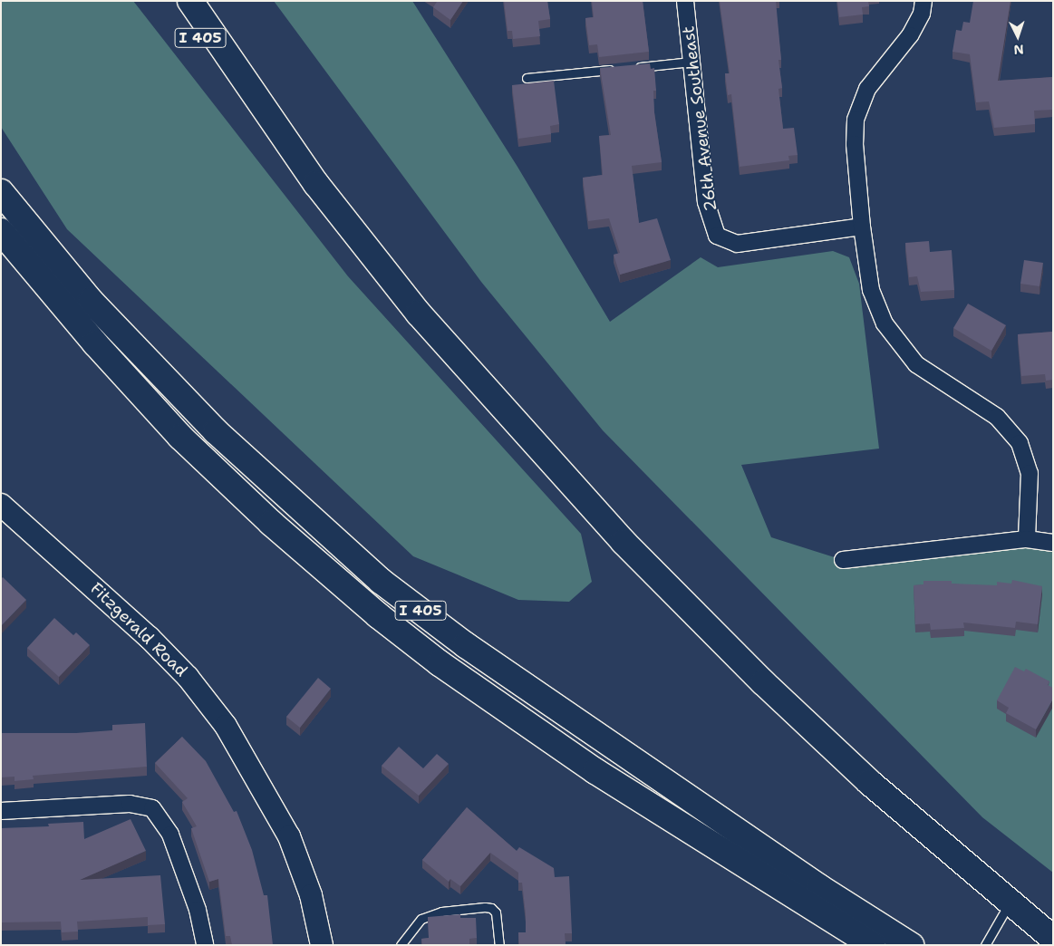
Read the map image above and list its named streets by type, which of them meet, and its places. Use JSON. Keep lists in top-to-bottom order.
{
  "streets": {
    "highway": ["I 405"],
    "street": ["26th Avenue Southeast", "Fitzgerald Road"]
  },
  "north": "bottom"
}
